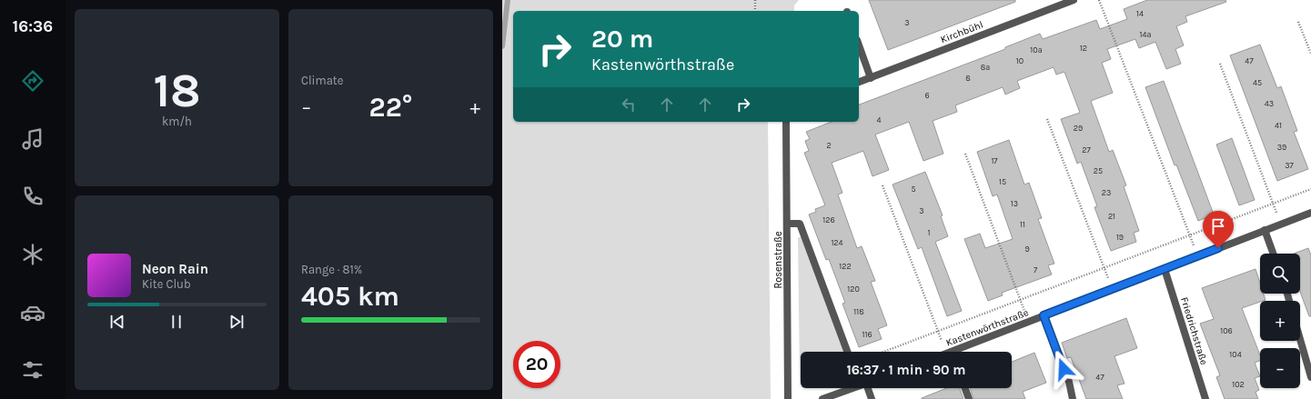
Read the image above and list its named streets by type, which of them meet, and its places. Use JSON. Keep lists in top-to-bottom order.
{
  "streets": {
    "street": [
      "Kirchbühl",
      "Rosenstraße",
      "Kastenwörthstraße",
      "Friedrichstraße"
    ]
  },
  "crossings": [
    ["Kastenwörthstraße", "Friedrichstraße"]
  ],
  "house_numbers": [
    "14",
    "3",
    "14a",
    "12",
    "10a",
    "10",
    "47",
    "8a",
    "8",
    "45",
    "6",
    "43",
    "4",
    "41",
    "29",
    "2",
    "39",
    "27",
    "17",
    "37",
    "25",
    "15",
    "5",
    "23",
    "13",
    "3",
    "21",
    "126",
    "11",
    "1",
    "19",
    "124",
    "9",
    "122",
    "7",
    "120",
    "118",
    "106",
    "116",
    "104",
    "47",
    "102"
  ],
  "page": {
    "tabs": "16:36",
    "tile": [
      ["18", "km/h"],
      "Climate",
      ["Range · 81%", "405 km"]
    ],
    "turn": ["20 m", "Kastenwörthstraße"],
    "heat": ["−", "22°", "+"],
    "song": ["Neon Rain", "Kite Club"],
    "map_buttons": ["+", "−"],
    "limit": "20",
    "trip": "16:37 · 1 min · 90 m"
  }
}
